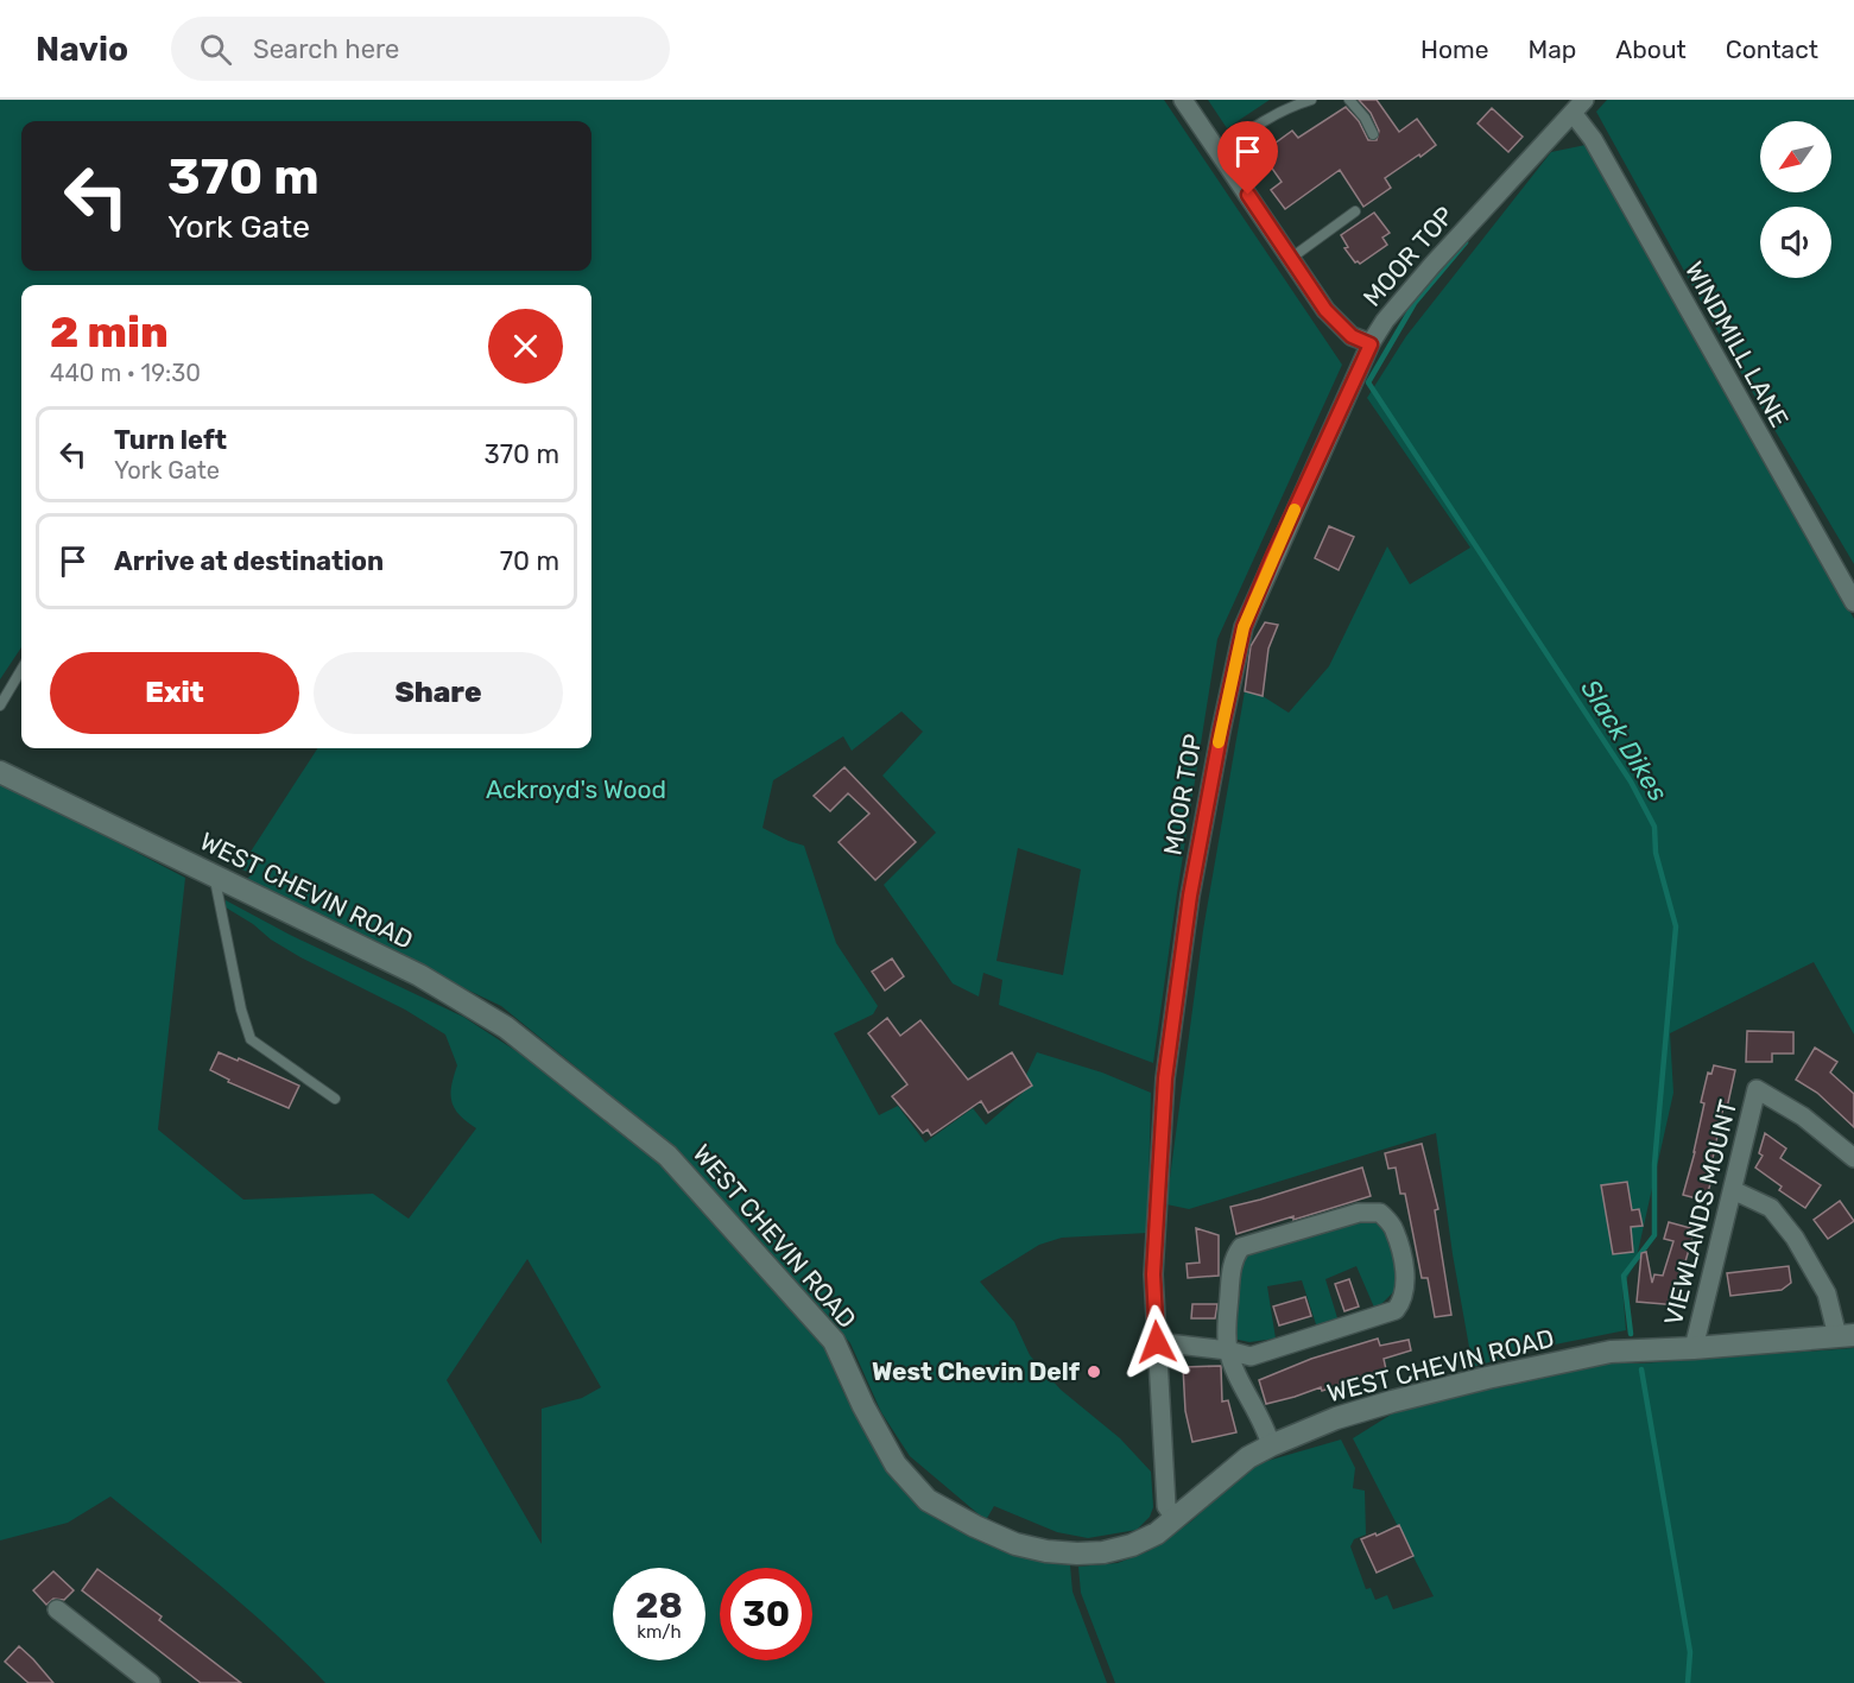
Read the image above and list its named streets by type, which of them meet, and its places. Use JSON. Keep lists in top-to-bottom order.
{
  "streets": {
    "street": [
      "MOOR TOP",
      "WINDMILL LANE",
      "WEST CHEVIN ROAD",
      "VIEWLANDS MOUNT"
    ]
  },
  "crossings": [
    ["MOOR TOP", "WINDMILL LANE"],
    ["MOOR TOP", "WEST CHEVIN ROAD"],
    ["WEST CHEVIN ROAD", "VIEWLANDS MOUNT"]
  ],
  "water": ["Slack Dikes"],
  "parks": ["Ackroyd's Wood"],
  "places": ["West Chevin Delf"],
  "north": "bottom left",
  "page": {
    "header": "Navio",
    "search": "Search here",
    "nav": [
      "Home",
      "Map",
      "About",
      "Contact"
    ],
    "turn": ["370 m", "York Gate"],
    "heading": ["2 min", "440 m · 19:30"],
    "list": [
      {
        "name": "Turn left",
        "note": "York Gate",
        "value": "370 m"
      },
      {
        "name": "Arrive at destination",
        "value": "70 m"
      }
    ],
    "buttons": ["Exit", "Share"],
    "speed": "28 km/h",
    "limit": "30"
  }
}
